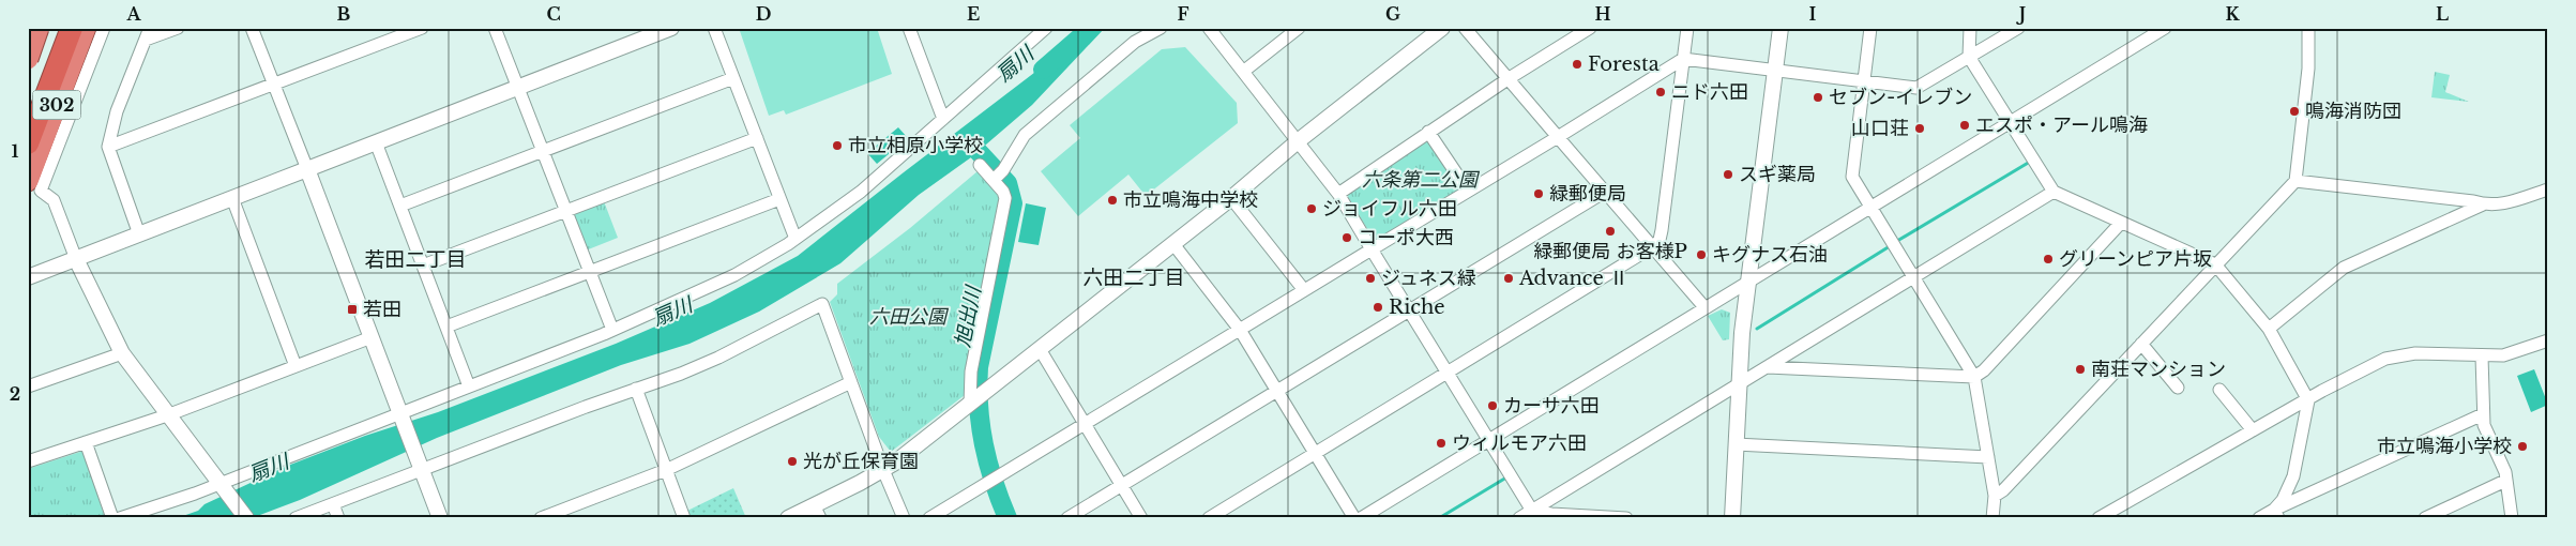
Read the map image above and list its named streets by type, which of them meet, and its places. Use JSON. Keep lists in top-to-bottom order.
{
  "streets": {
    "highway": ["302"]
  },
  "districts": ["若田二丁目", "六田二丁目"],
  "water": ["扇川", "旭出川"],
  "parks": ["六条第二公園", "六田公園"],
  "places": {
    "other": [
      "Foresta",
      "ニド六田",
      "セブン-イレブン",
      "鳴海消防団",
      "エスポ・アール鳴海",
      "山口荘",
      "市立相原小学校",
      "スギ薬局",
      "緑郵便局",
      "市立鳴海中学校",
      "ジョイフル六田",
      "緑郵便局 お客様P",
      "コーポ大西",
      "キグナス石油",
      "グリーンピア片坂",
      "ジュネス緑",
      "Advance Ⅱ",
      "Riche",
      "南荘マンション",
      "カーサ六田",
      "ウィルモア六田",
      "市立鳴海小学校",
      "光が丘保育園"
    ],
    "transit": ["若田"]
  },
  "grid": {
    "columns": [
      "A",
      "B",
      "C",
      "D",
      "E",
      "F",
      "G",
      "H",
      "I",
      "J",
      "K",
      "L"
    ],
    "rows": ["1", "2"]
  }
}
